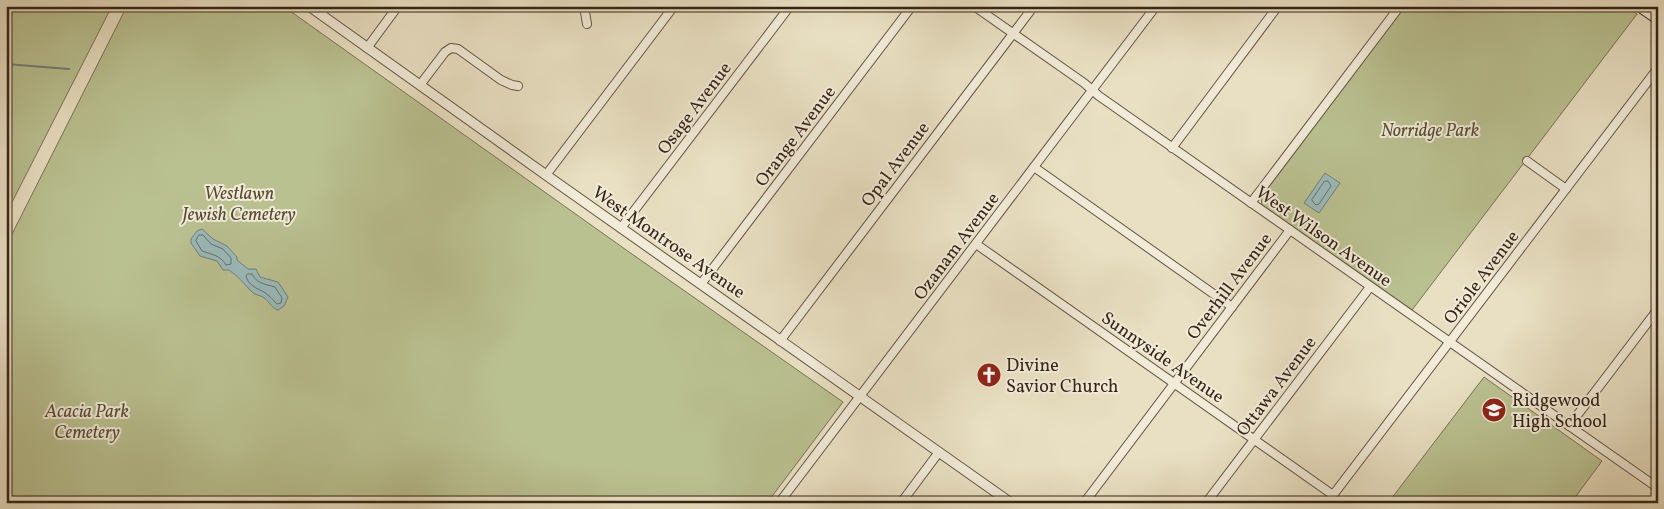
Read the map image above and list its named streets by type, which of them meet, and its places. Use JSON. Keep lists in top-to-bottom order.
{
  "streets": {
    "street": [
      "Osage Avenue",
      "Orange Avenue",
      "Opal Avenue",
      "West Wilson Avenue",
      "West Montrose Avenue",
      "Ozanam Avenue",
      "Oriole Avenue",
      "Overhill Avenue",
      "Sunnyside Avenue",
      "Ottawa Avenue"
    ]
  },
  "crossings": [
    ["Osage Avenue", "West Montrose Avenue"],
    ["Orange Avenue", "West Montrose Avenue"],
    ["Opal Avenue", "West Wilson Avenue"],
    ["Opal Avenue", "West Montrose Avenue"],
    ["West Wilson Avenue", "Ozanam Avenue"],
    ["West Wilson Avenue", "Oriole Avenue"],
    ["West Wilson Avenue", "Overhill Avenue"],
    ["West Wilson Avenue", "Ottawa Avenue"],
    ["West Montrose Avenue", "Ozanam Avenue"],
    ["Ozanam Avenue", "Sunnyside Avenue"],
    ["Oriole Avenue", "Sunnyside Avenue"],
    ["Overhill Avenue", "Sunnyside Avenue"],
    ["Sunnyside Avenue", "Ottawa Avenue"]
  ],
  "parks": ["Norridge Park", "Westlawn Jewish Cemetery", "Acacia Park Cemetery"],
  "places": {
    "church": ["Divine Savior Church"],
    "school or university": ["Ridgewood High School"]
  }
}
